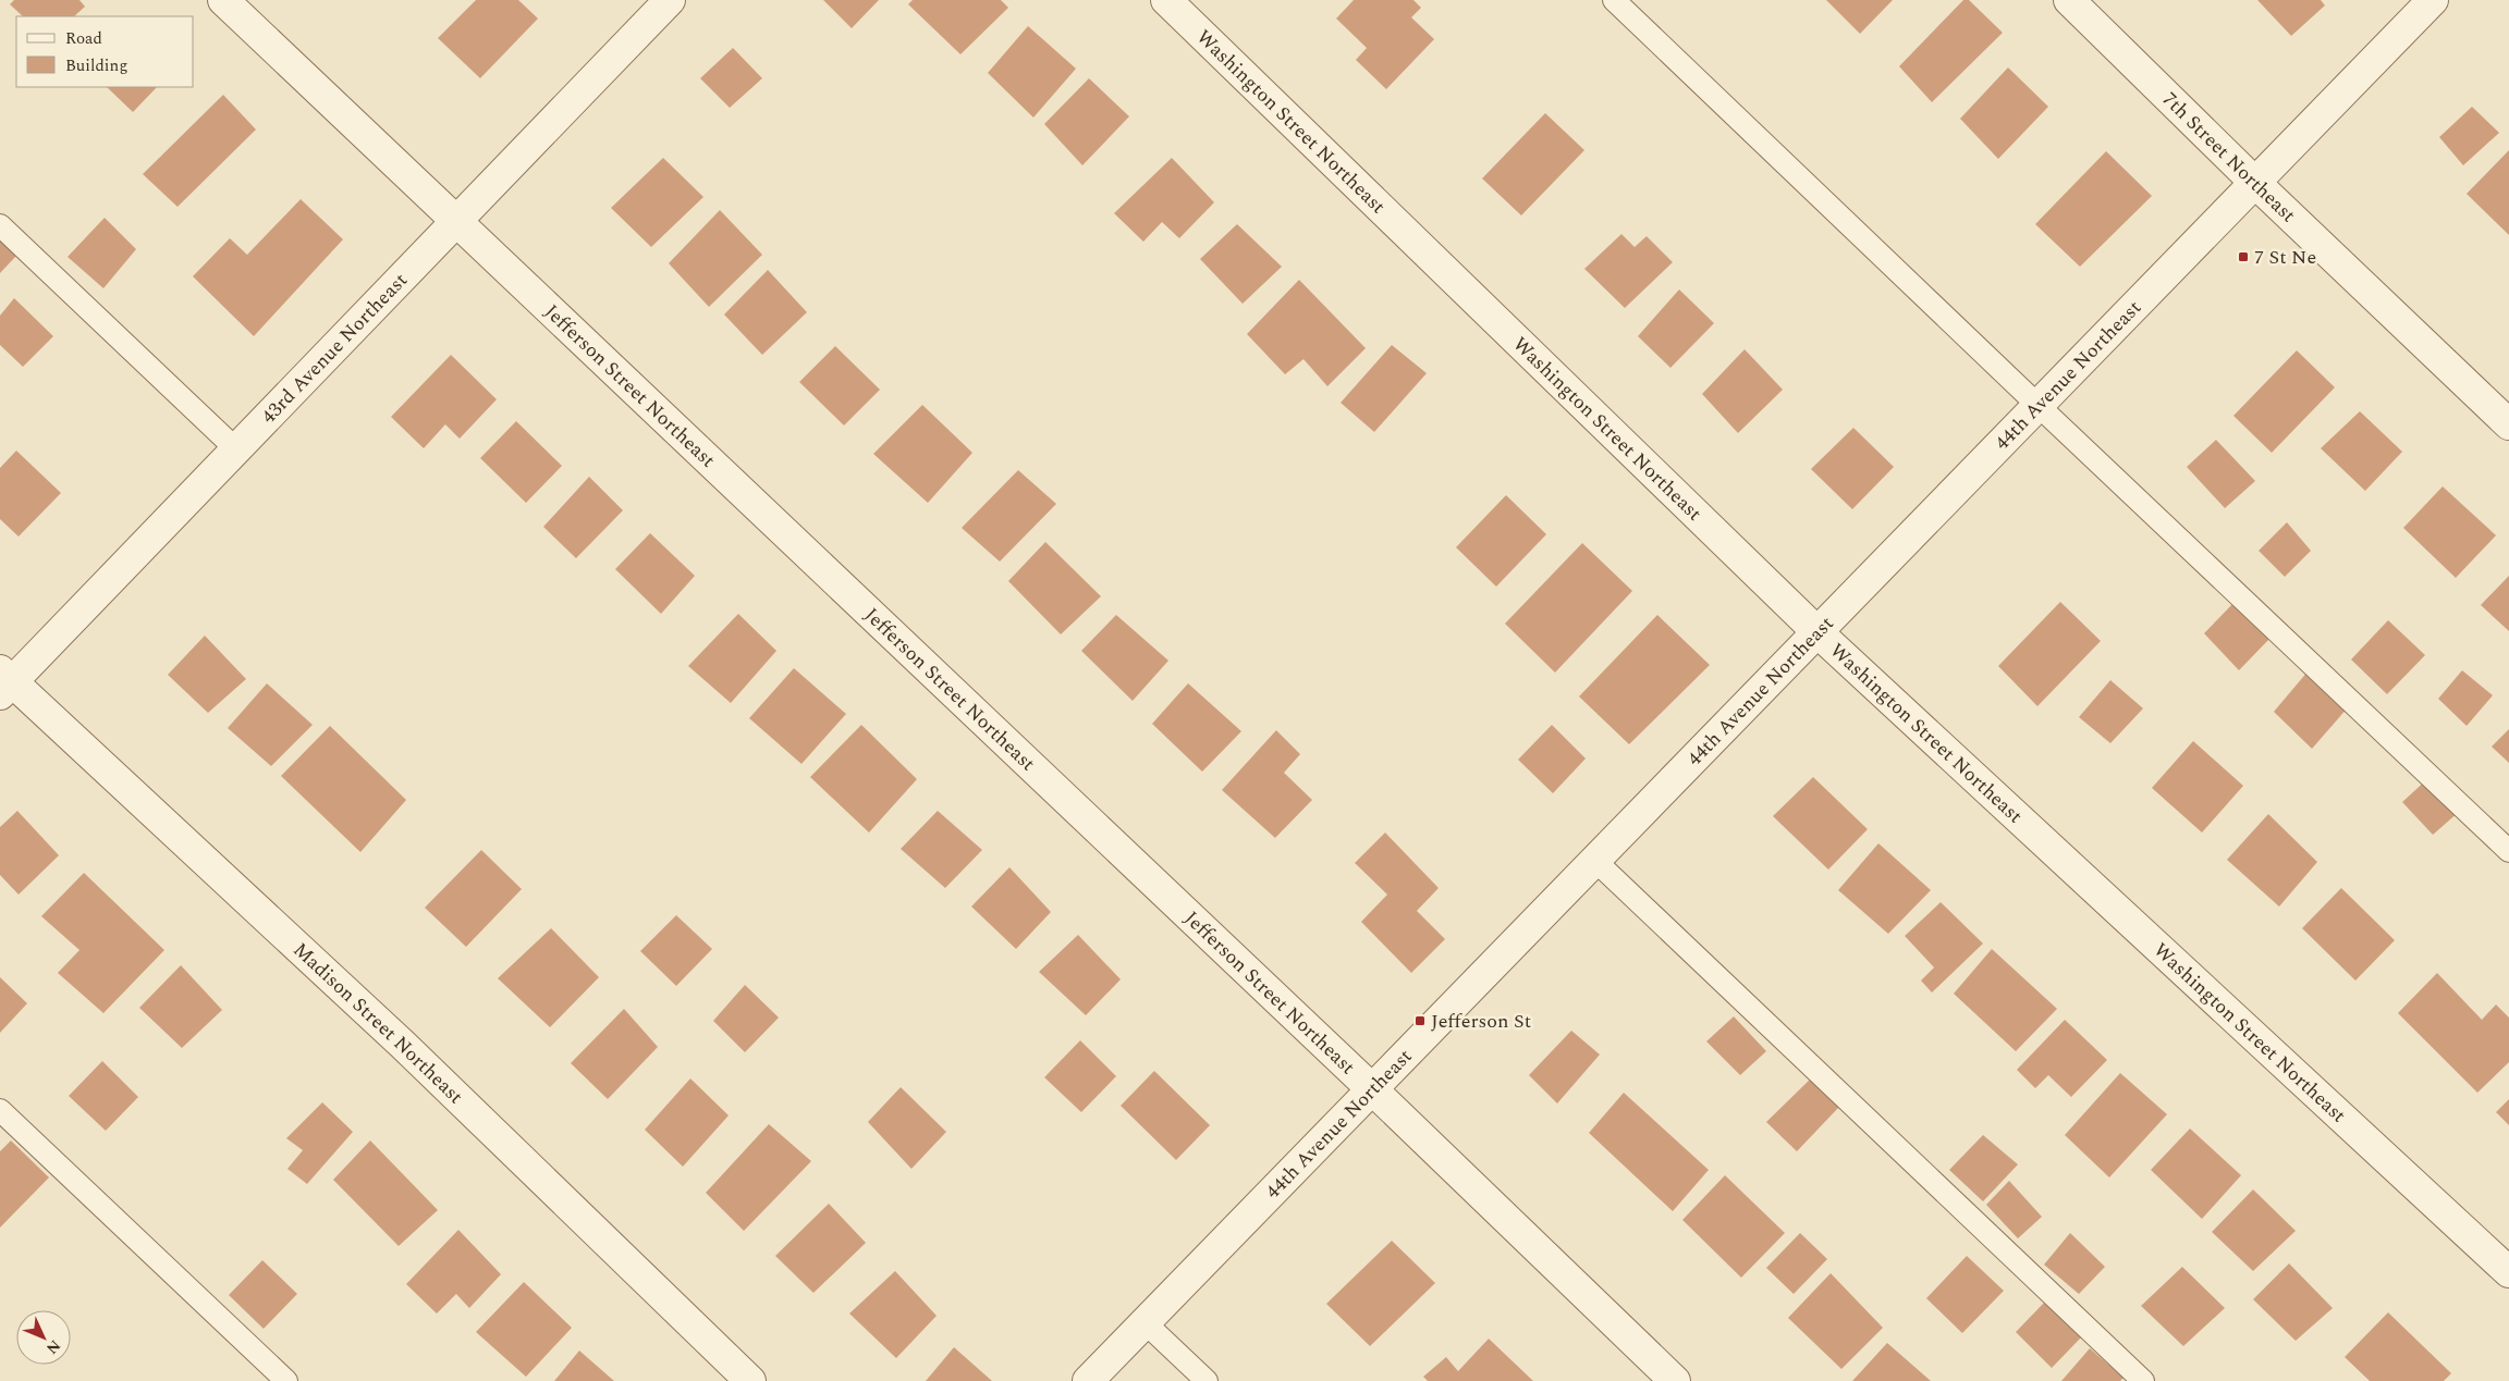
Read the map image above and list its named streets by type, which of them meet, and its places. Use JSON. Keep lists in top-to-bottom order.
{
  "streets": {
    "street": [
      "Washington Street Northeast",
      "7th Street Northeast",
      "43rd Avenue Northeast",
      "44th Avenue Northeast",
      "Jefferson Street Northeast",
      "Madison Street Northeast"
    ]
  },
  "crossings": [
    ["Washington Street Northeast", "44th Avenue Northeast"],
    ["7th Street Northeast", "44th Avenue Northeast"],
    ["43rd Avenue Northeast", "Jefferson Street Northeast"],
    ["43rd Avenue Northeast", "Madison Street Northeast"],
    ["44th Avenue Northeast", "Jefferson Street Northeast"]
  ],
  "places": {
    "transit": ["7 St Ne", "Jefferson St"]
  },
  "legend": ["Road", "Building"],
  "north": "bottom right"
}
